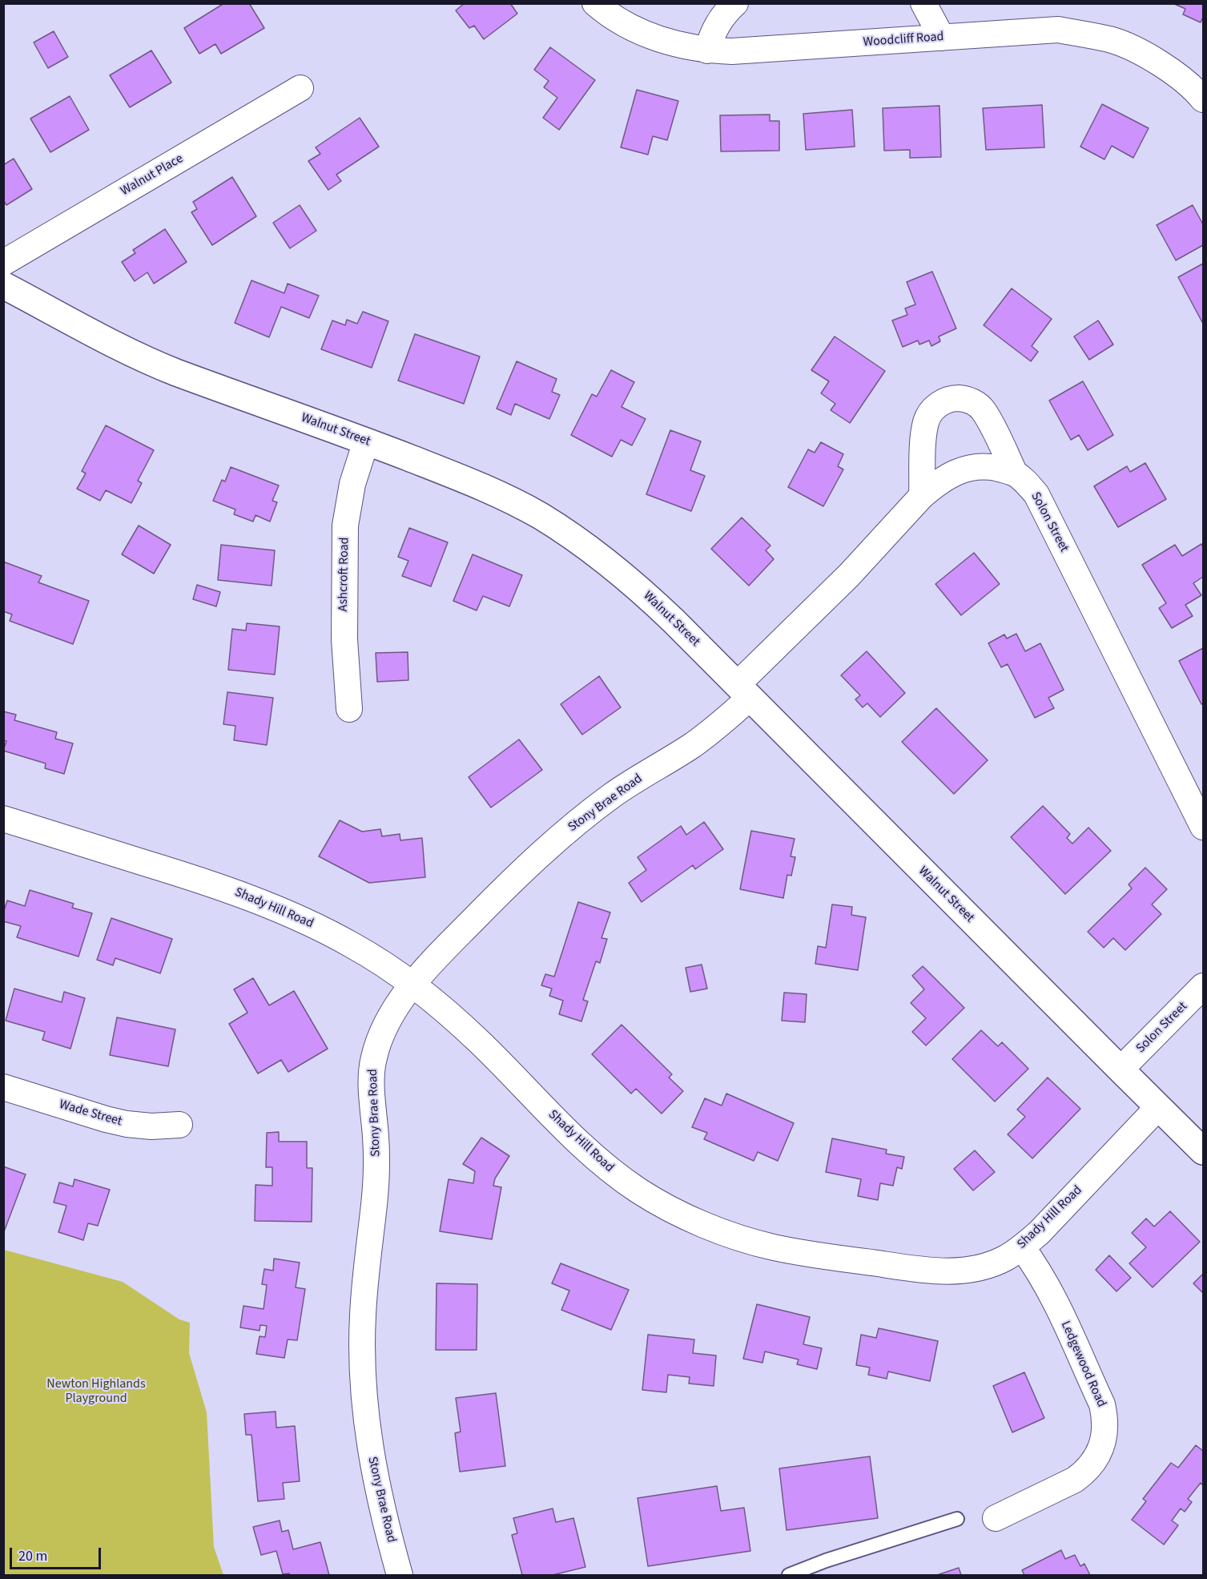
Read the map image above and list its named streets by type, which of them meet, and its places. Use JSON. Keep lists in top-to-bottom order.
{
  "streets": {
    "main road": ["Walnut Street"],
    "street": [
      "Woodcliff Road",
      "Walnut Place",
      "Solon Street",
      "Ashcroft Road",
      "Stony Brae Road",
      "Shady Hill Road",
      "Wade Street",
      "Ledgewood Road"
    ]
  },
  "crossings": [
    ["Walnut Street", "Solon Street"],
    ["Walnut Street", "Ashcroft Road"],
    ["Walnut Street", "Stony Brae Road"],
    ["Walnut Street", "Shady Hill Road"],
    ["Solon Street", "Stony Brae Road"],
    ["Stony Brae Road", "Shady Hill Road"],
    ["Shady Hill Road", "Ledgewood Road"]
  ],
  "parks": ["Newton Highlands Playground"],
  "scale_bar": "20 m"
}
